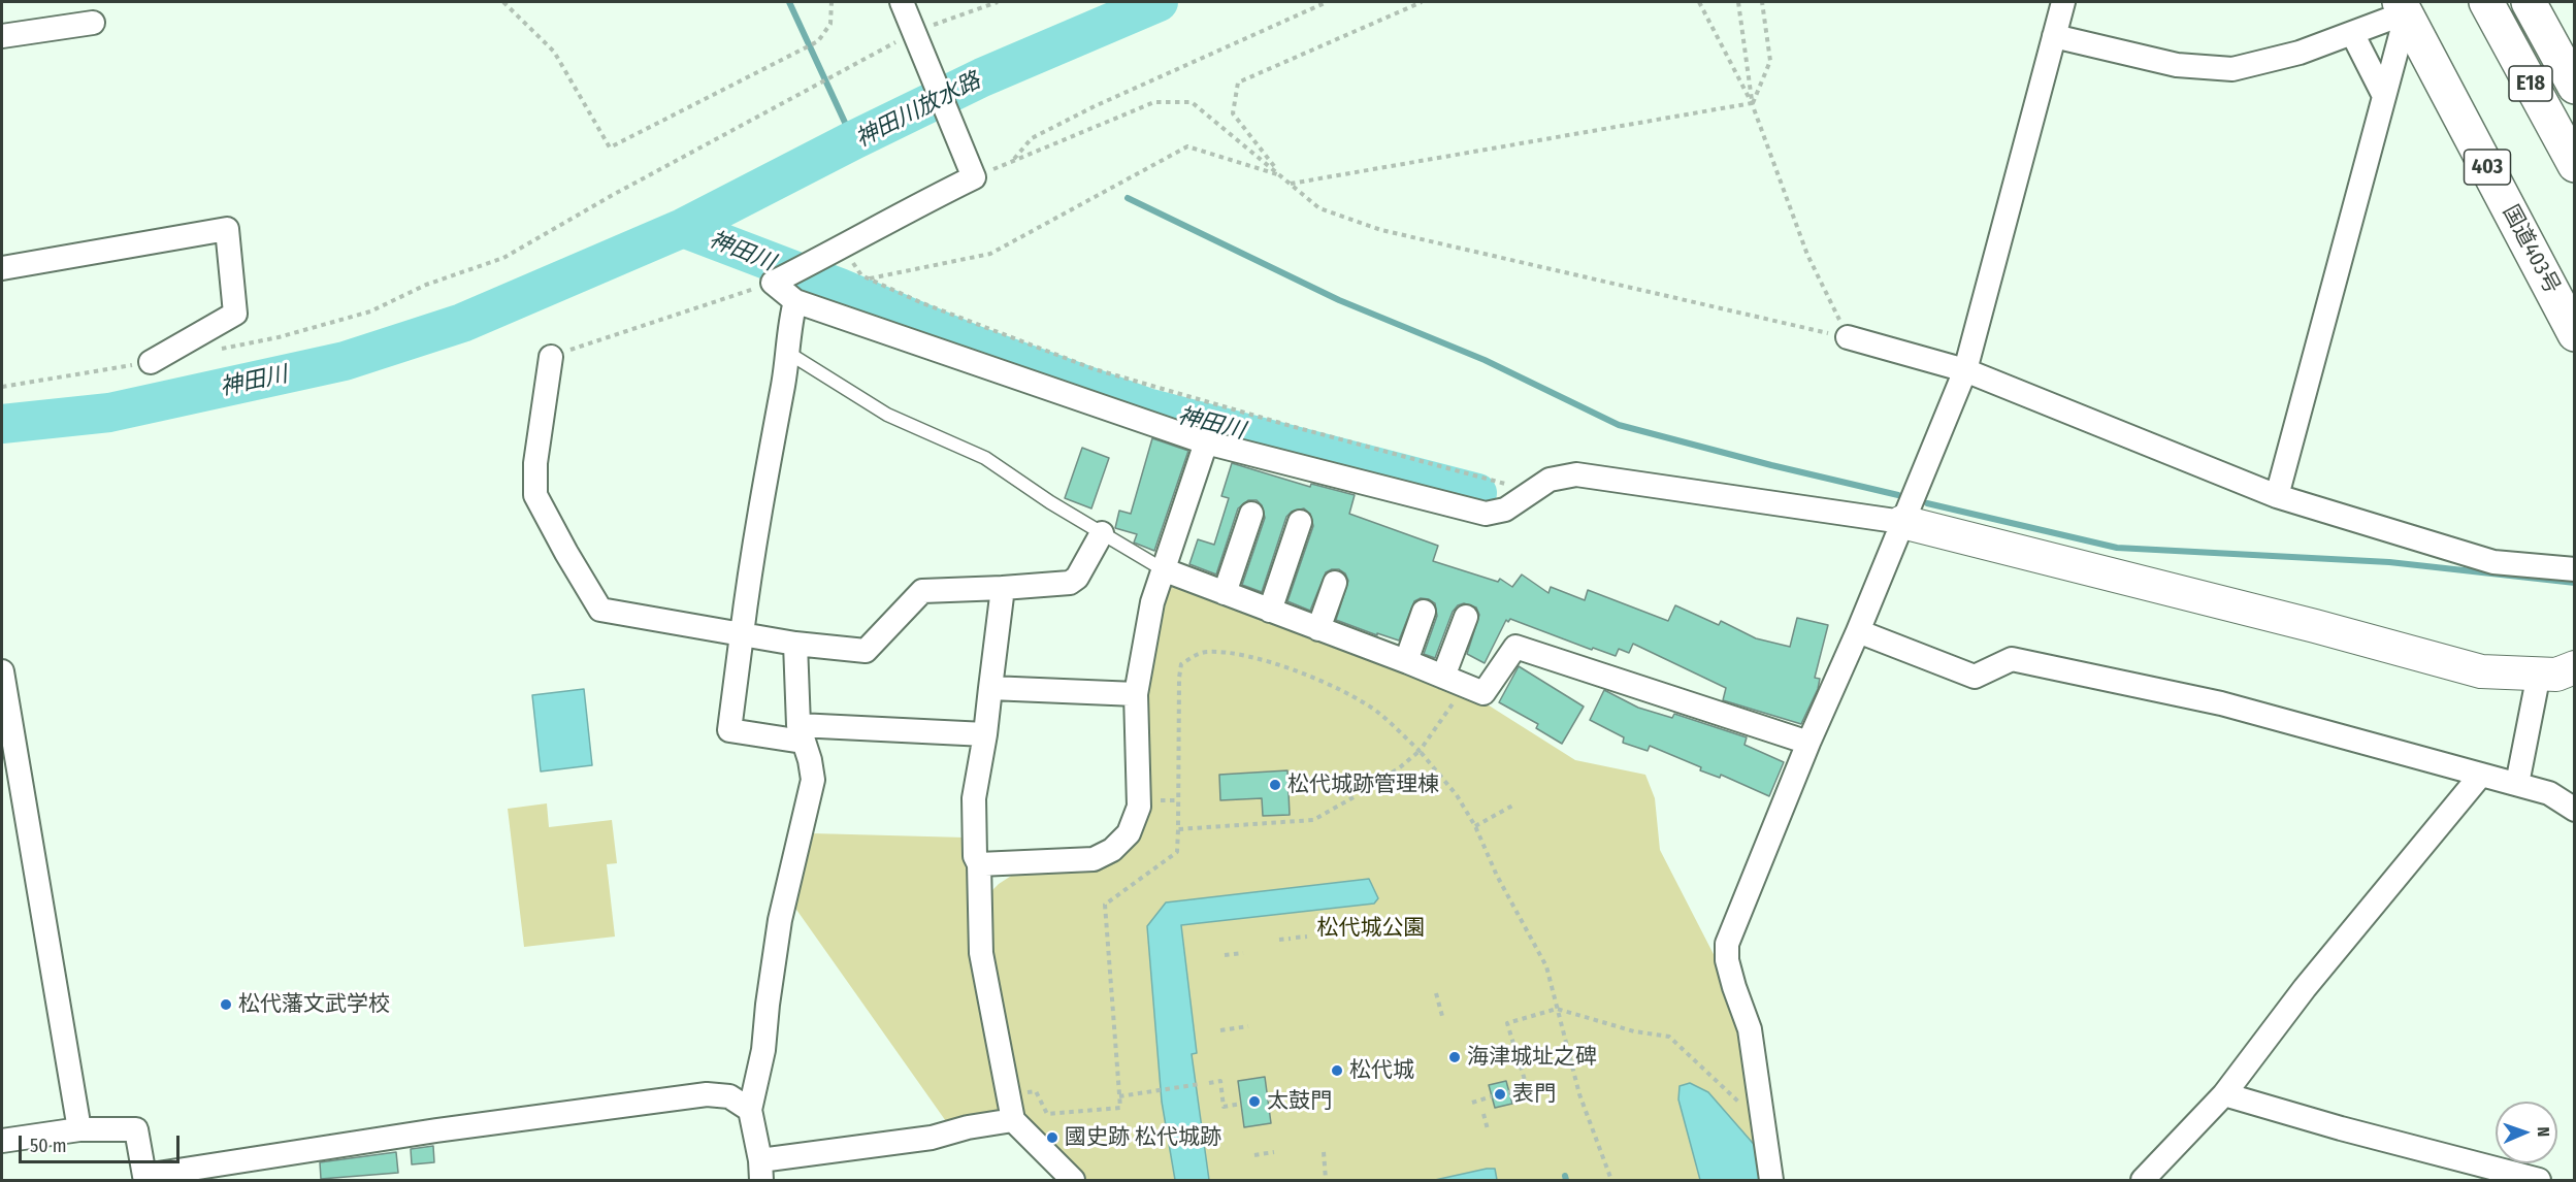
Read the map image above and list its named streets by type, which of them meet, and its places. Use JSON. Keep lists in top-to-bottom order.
{
  "streets": {
    "highway": ["E18", "403", "国道403号"]
  },
  "water": ["神田川放水路", "神田川"],
  "parks": ["松代城公園"],
  "places": [
    "松代城跡管理棟",
    "松代藩文武学校",
    "海津城址之碑",
    "松代城",
    "表門",
    "太鼓門",
    "國史跡 松代城跡"
  ],
  "scale_bar": "50 m",
  "north": "right"
}
